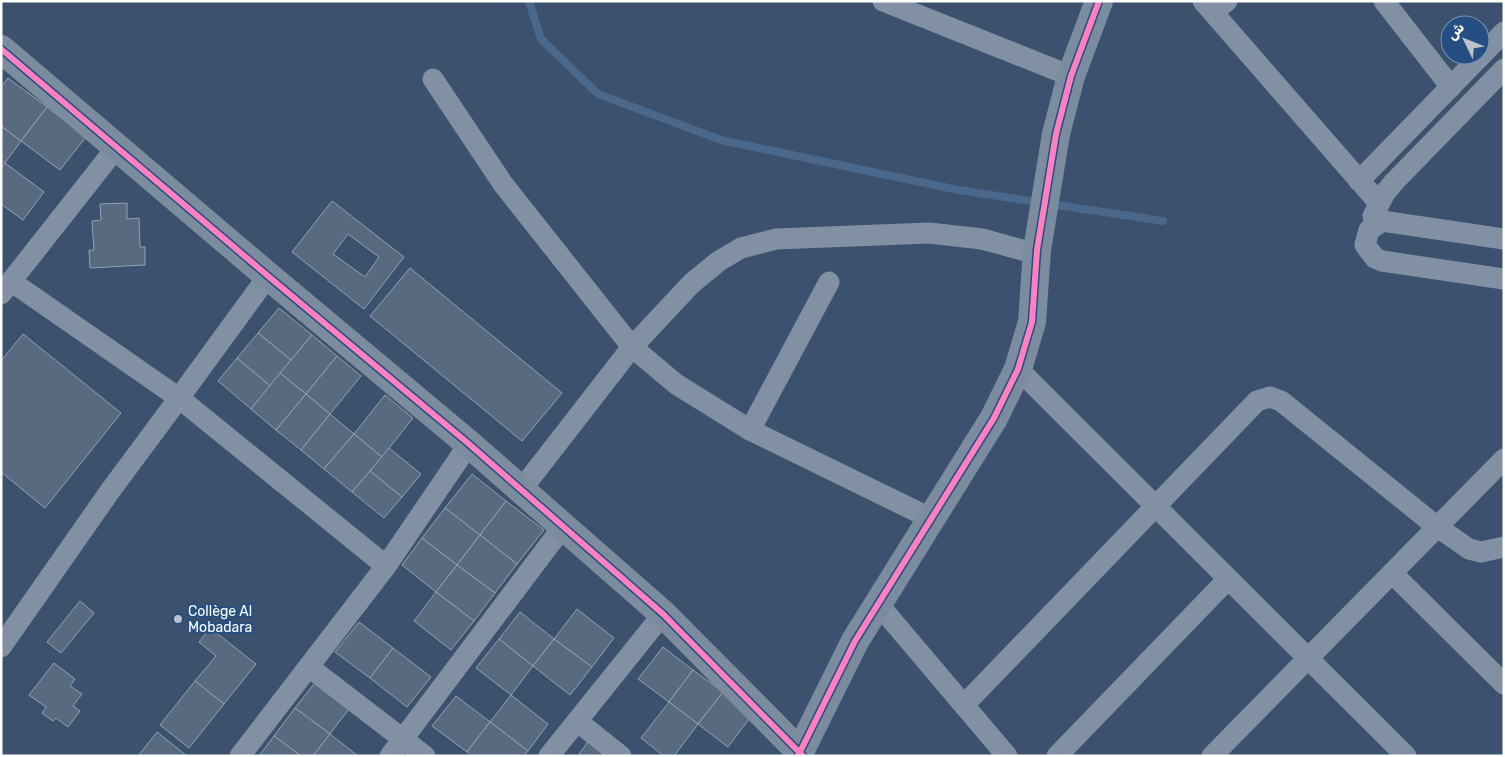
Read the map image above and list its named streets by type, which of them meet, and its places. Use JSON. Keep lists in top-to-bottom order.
{
  "places": ["Collège Al Mobadara"],
  "north": "top left"
}
